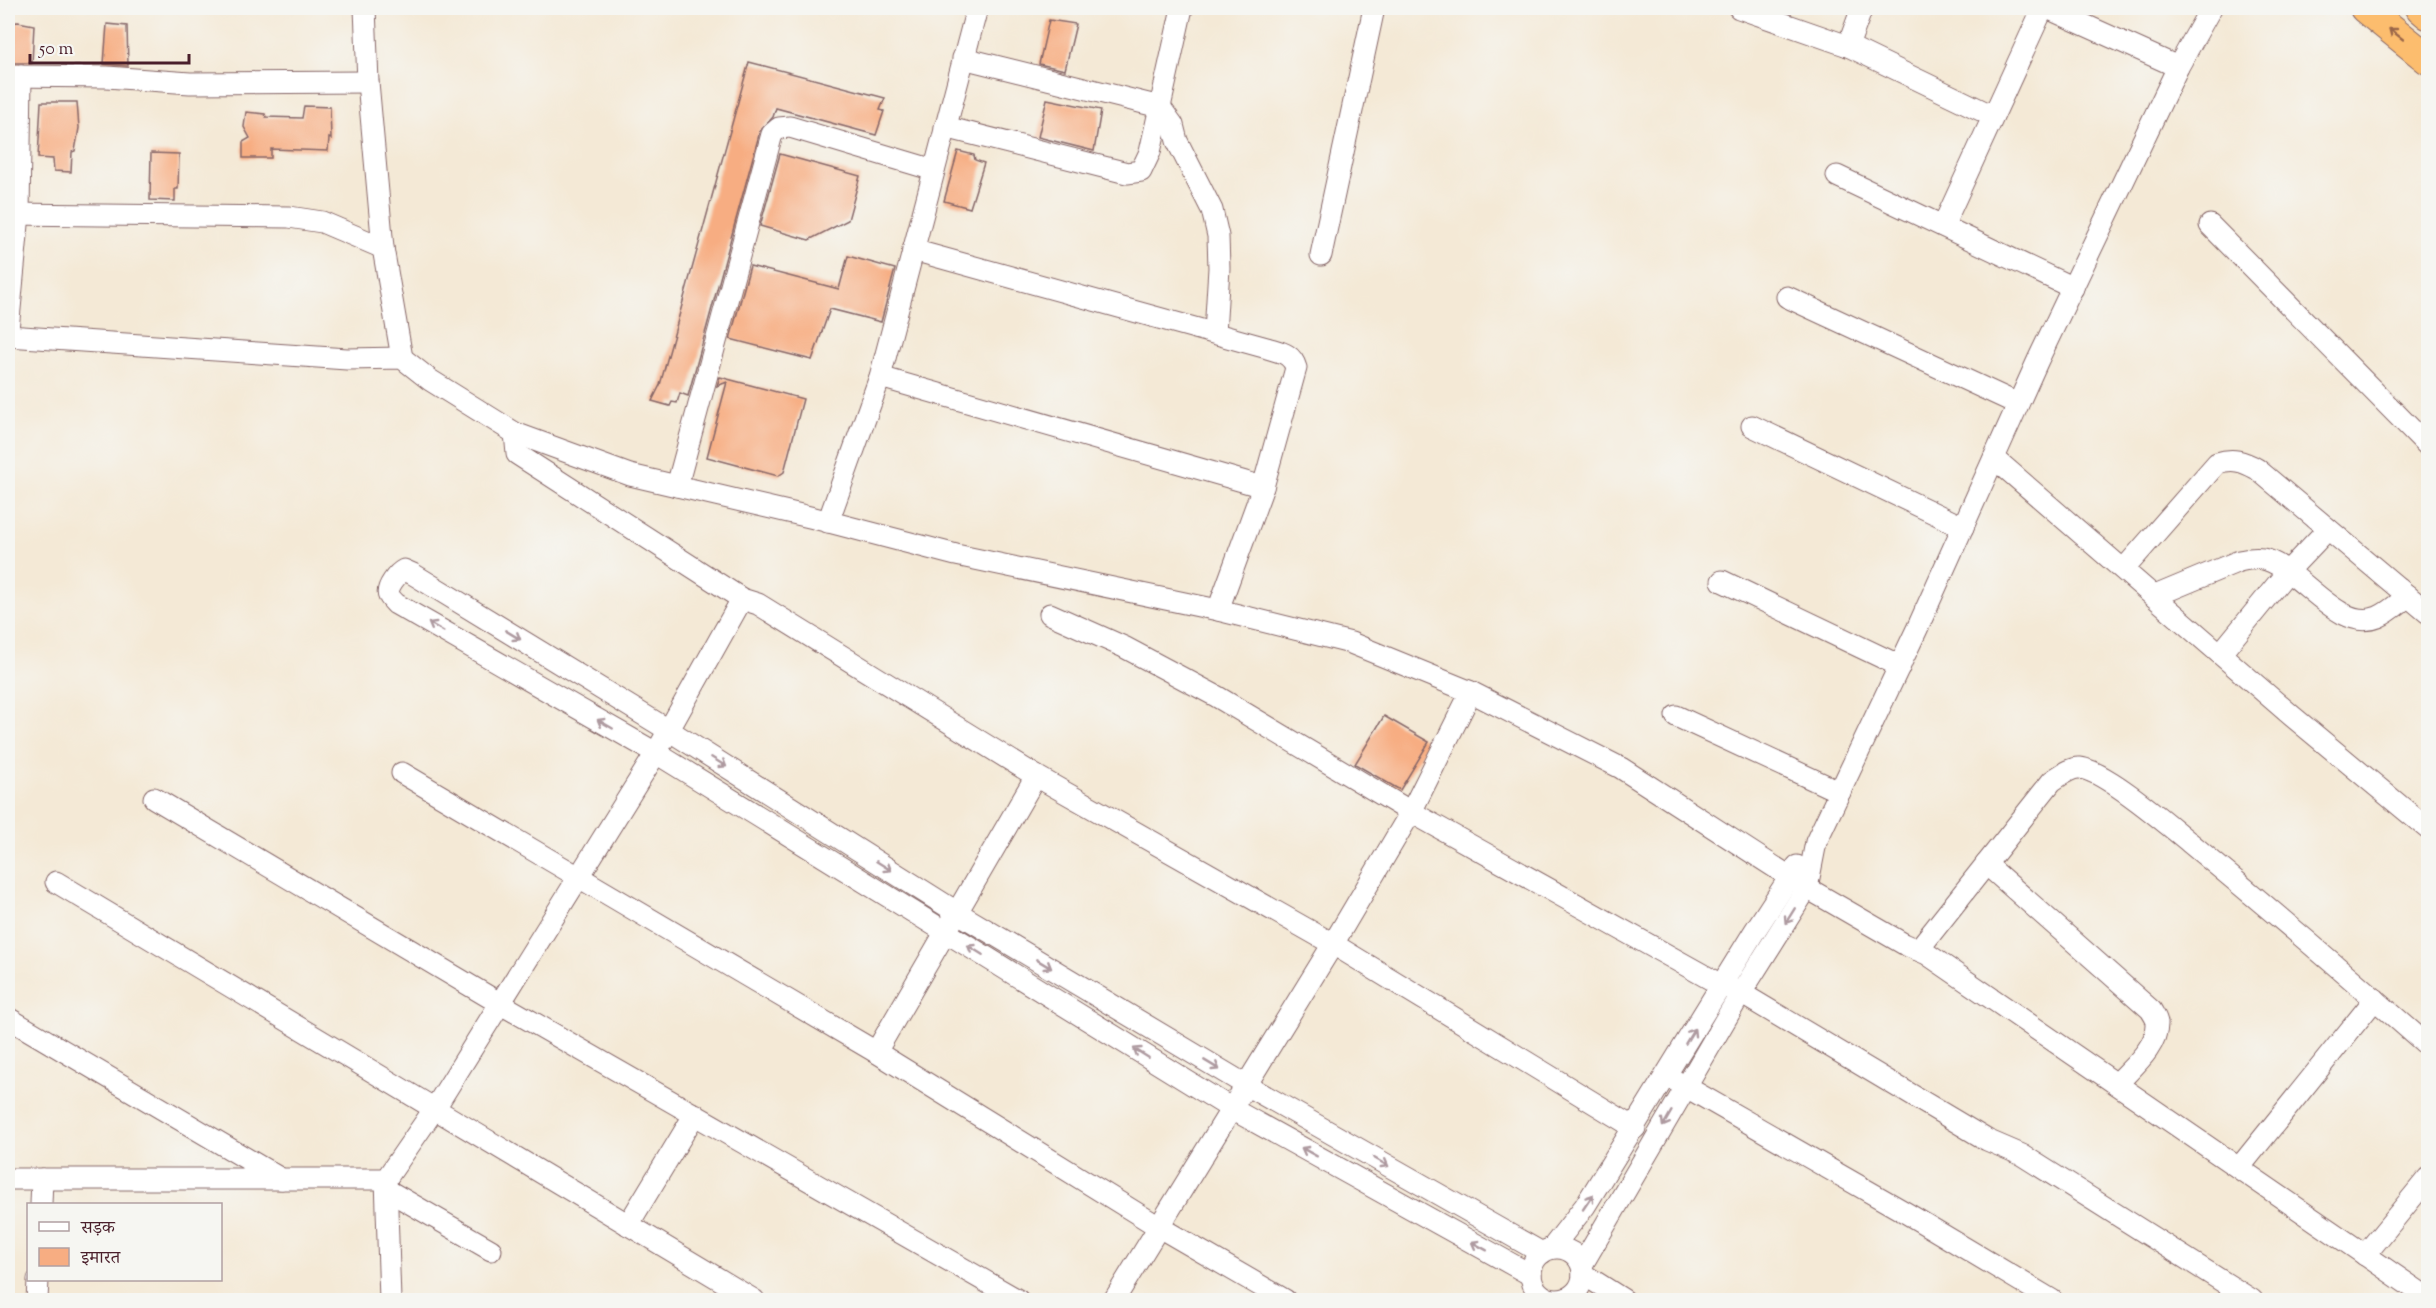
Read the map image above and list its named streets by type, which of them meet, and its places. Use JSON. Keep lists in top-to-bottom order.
{
  "legend": ["सड़क", "इमारत"],
  "scale_bar": "50 m"
}
